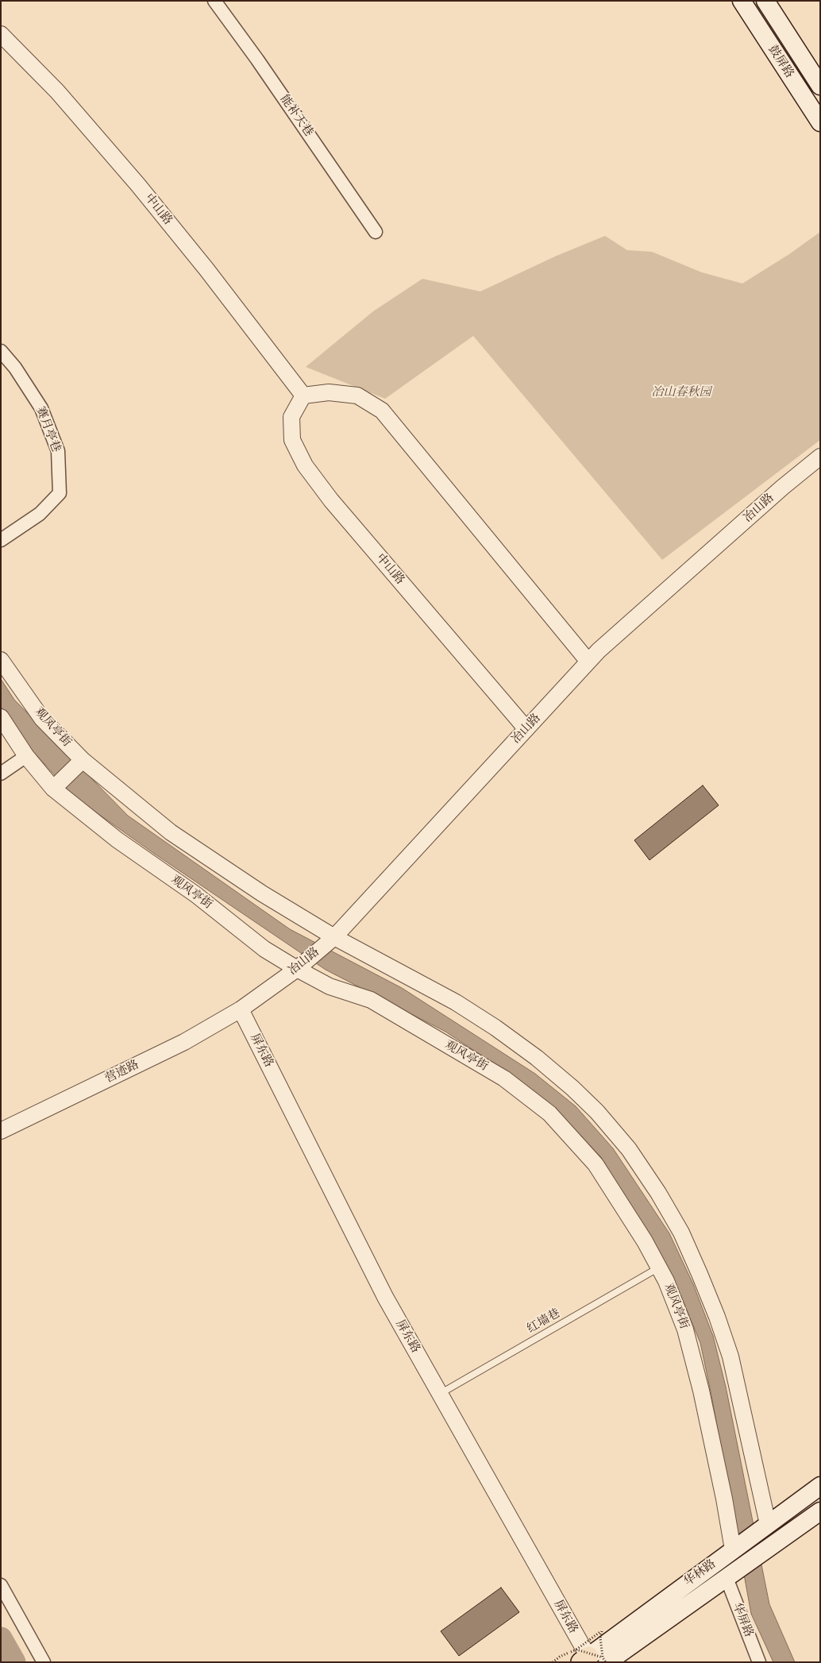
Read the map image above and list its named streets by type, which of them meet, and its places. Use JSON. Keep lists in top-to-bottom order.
{
  "streets": {
    "main road": ["鼓屏路", "华林路"],
    "street": [
      "能补天巷",
      "中山路",
      "赛月亭巷",
      "冶山路",
      "观凤亭街",
      "观风亭街",
      "屏东路",
      "营迹路",
      "华屏路"
    ],
    "lane": ["红墙巷"]
  },
  "crossings": [
    ["中山路", "冶山路"],
    ["冶山路", "观凤亭街"],
    ["冶山路", "观风亭街"],
    ["冶山路", "屏东路"],
    ["冶山路", "营迹路"],
    ["观风亭街", "红墙巷"],
    ["观风亭街", "华林路"],
    ["屏东路", "营迹路"],
    ["屏东路", "红墙巷"],
    ["屏东路", "华林路"],
    ["华林路", "华屏路"]
  ],
  "parks": ["冶山春秋园"]
}
